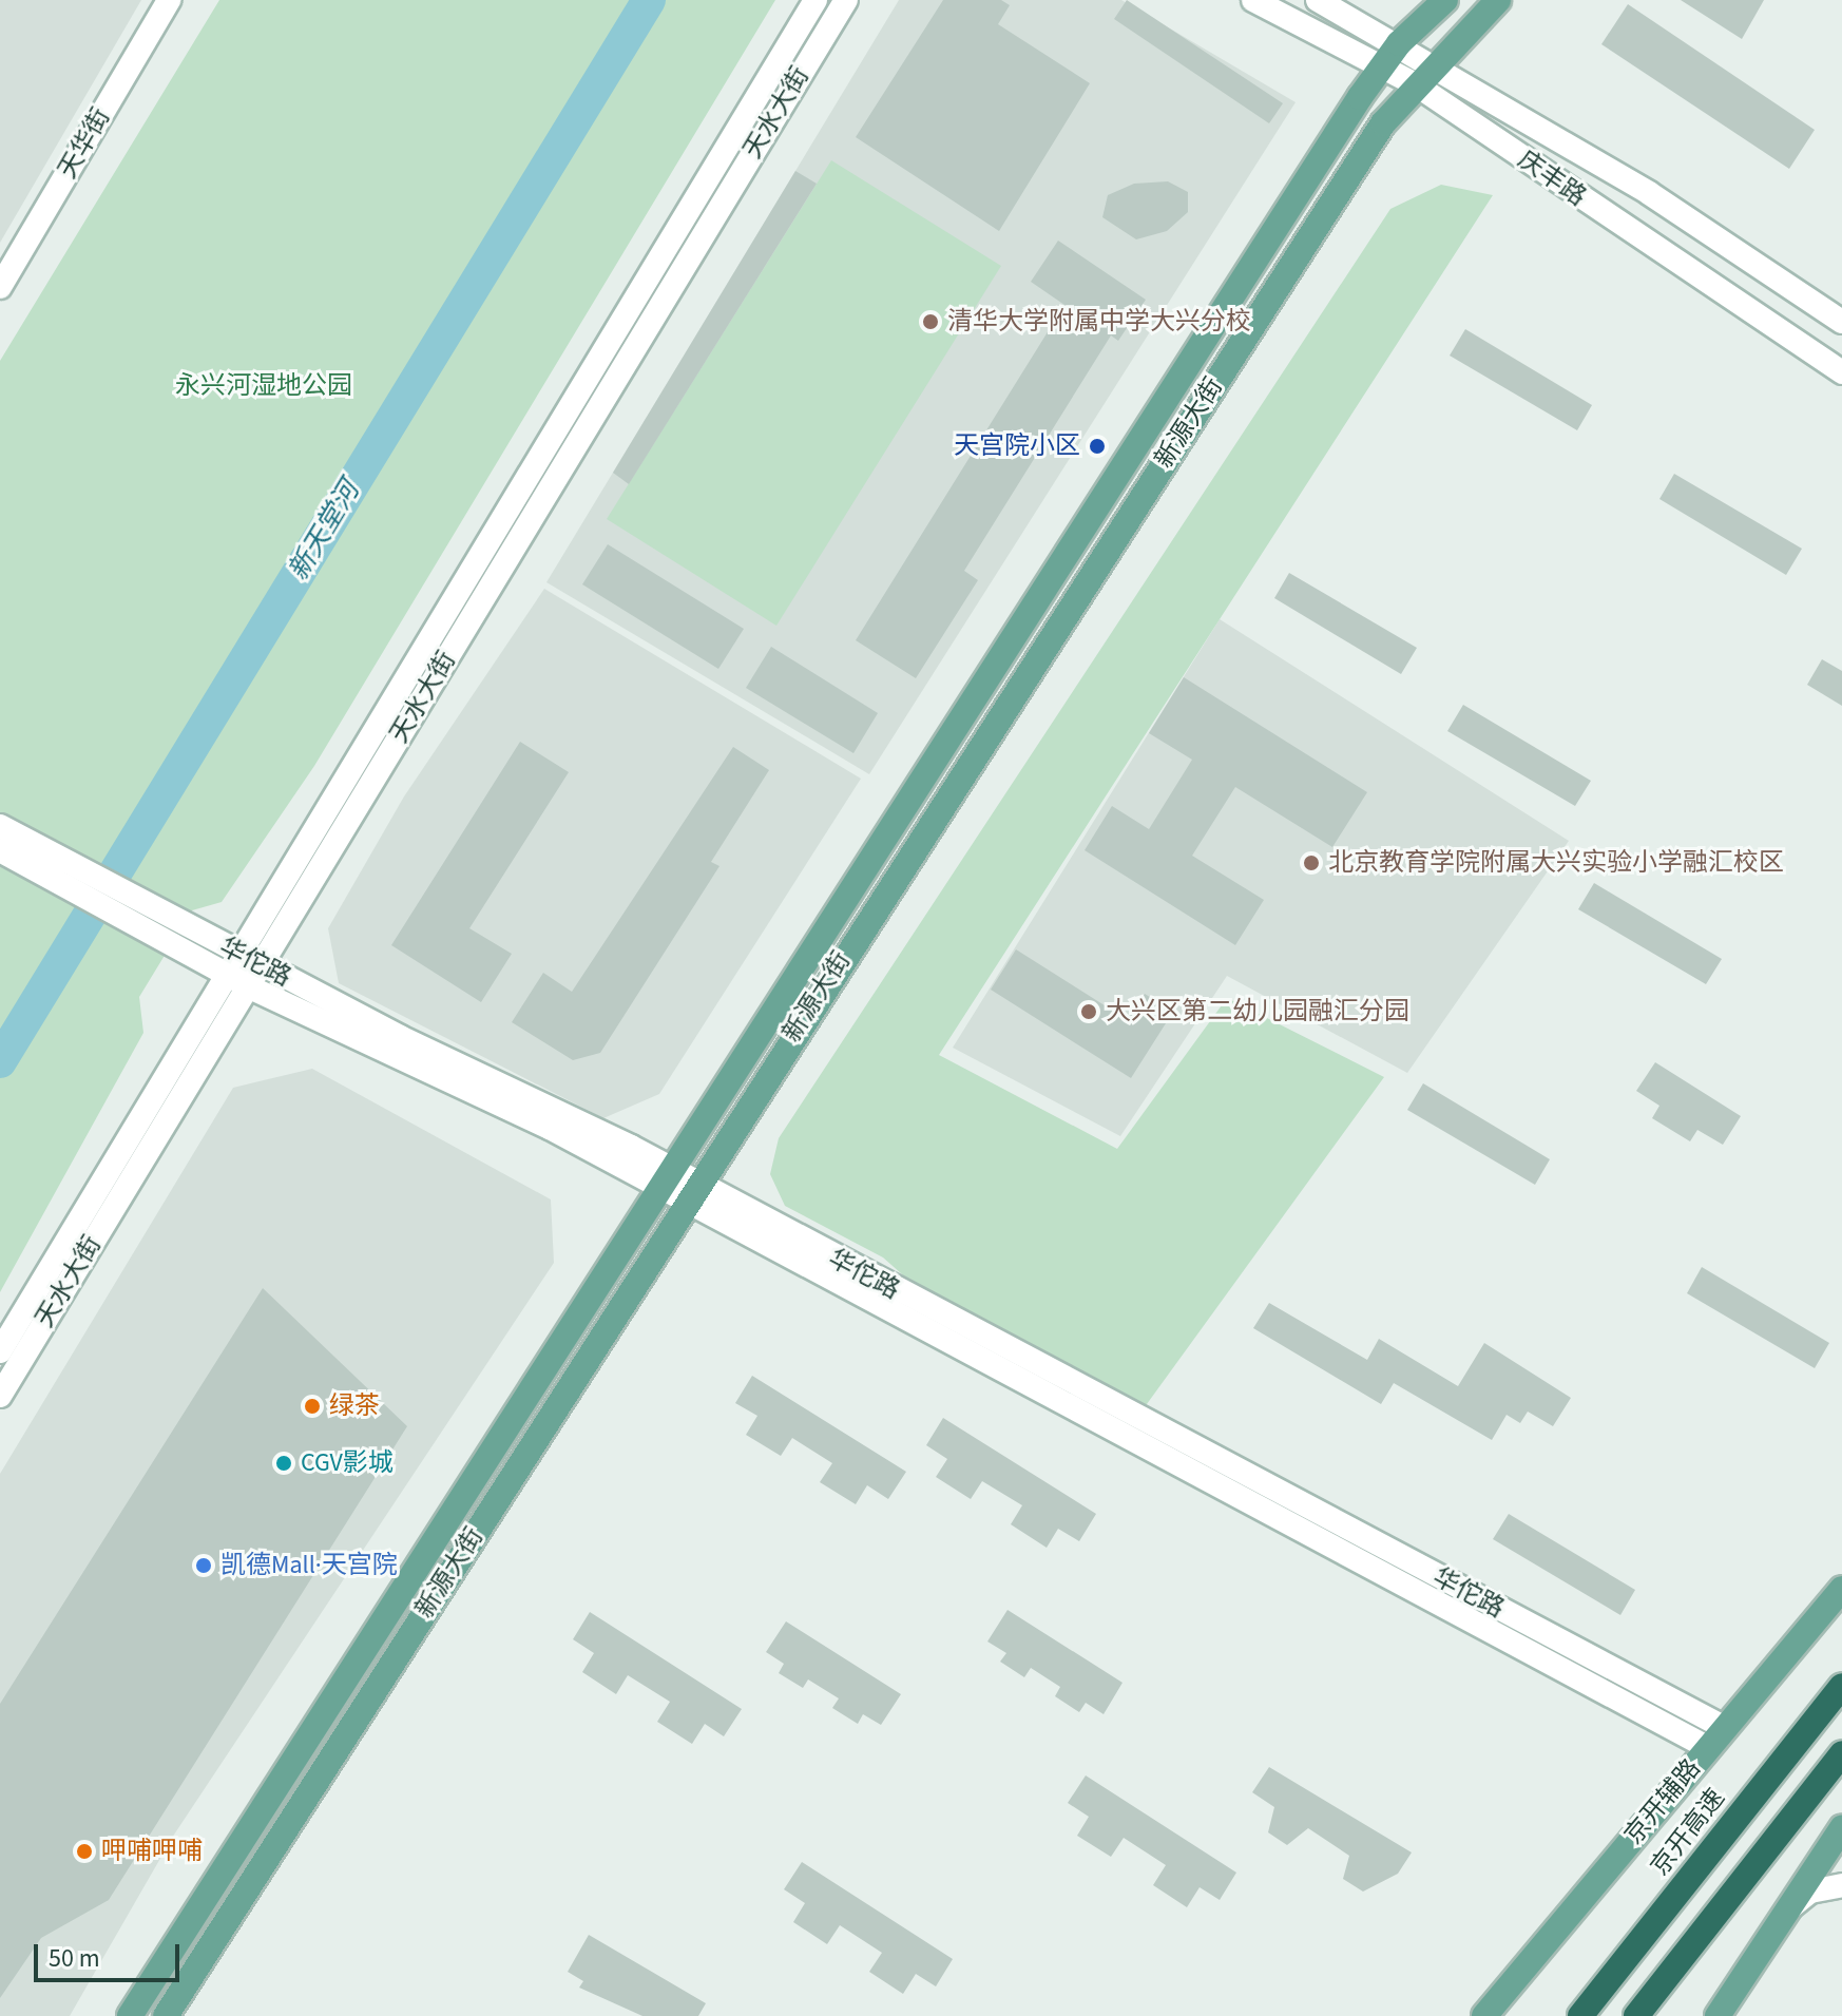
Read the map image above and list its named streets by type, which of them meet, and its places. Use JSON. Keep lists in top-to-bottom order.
{
  "streets": {
    "highway": ["京开高速"],
    "main road": [
      "天水大街",
      "天华街",
      "庆丰路",
      "新源大街",
      "华佗路",
      "京开辅路"
    ]
  },
  "crossings": [
    ["天水大街", "华佗路"],
    ["庆丰路", "新源大街"],
    ["新源大街", "华佗路"],
    ["华佗路", "京开辅路"]
  ],
  "water": ["新天堂河"],
  "parks": ["永兴河湿地公园"],
  "places": [
    "清华大学附属中学大兴分校",
    "天宫院小区",
    "北京教育学院附属大兴实验小学融汇校区",
    "大兴区第二幼儿园融汇分园",
    "绿茶",
    "CGV影城",
    "凯德Mall·天宫院",
    "呷哺呷哺"
  ],
  "scale_bar": "50 m"
}
